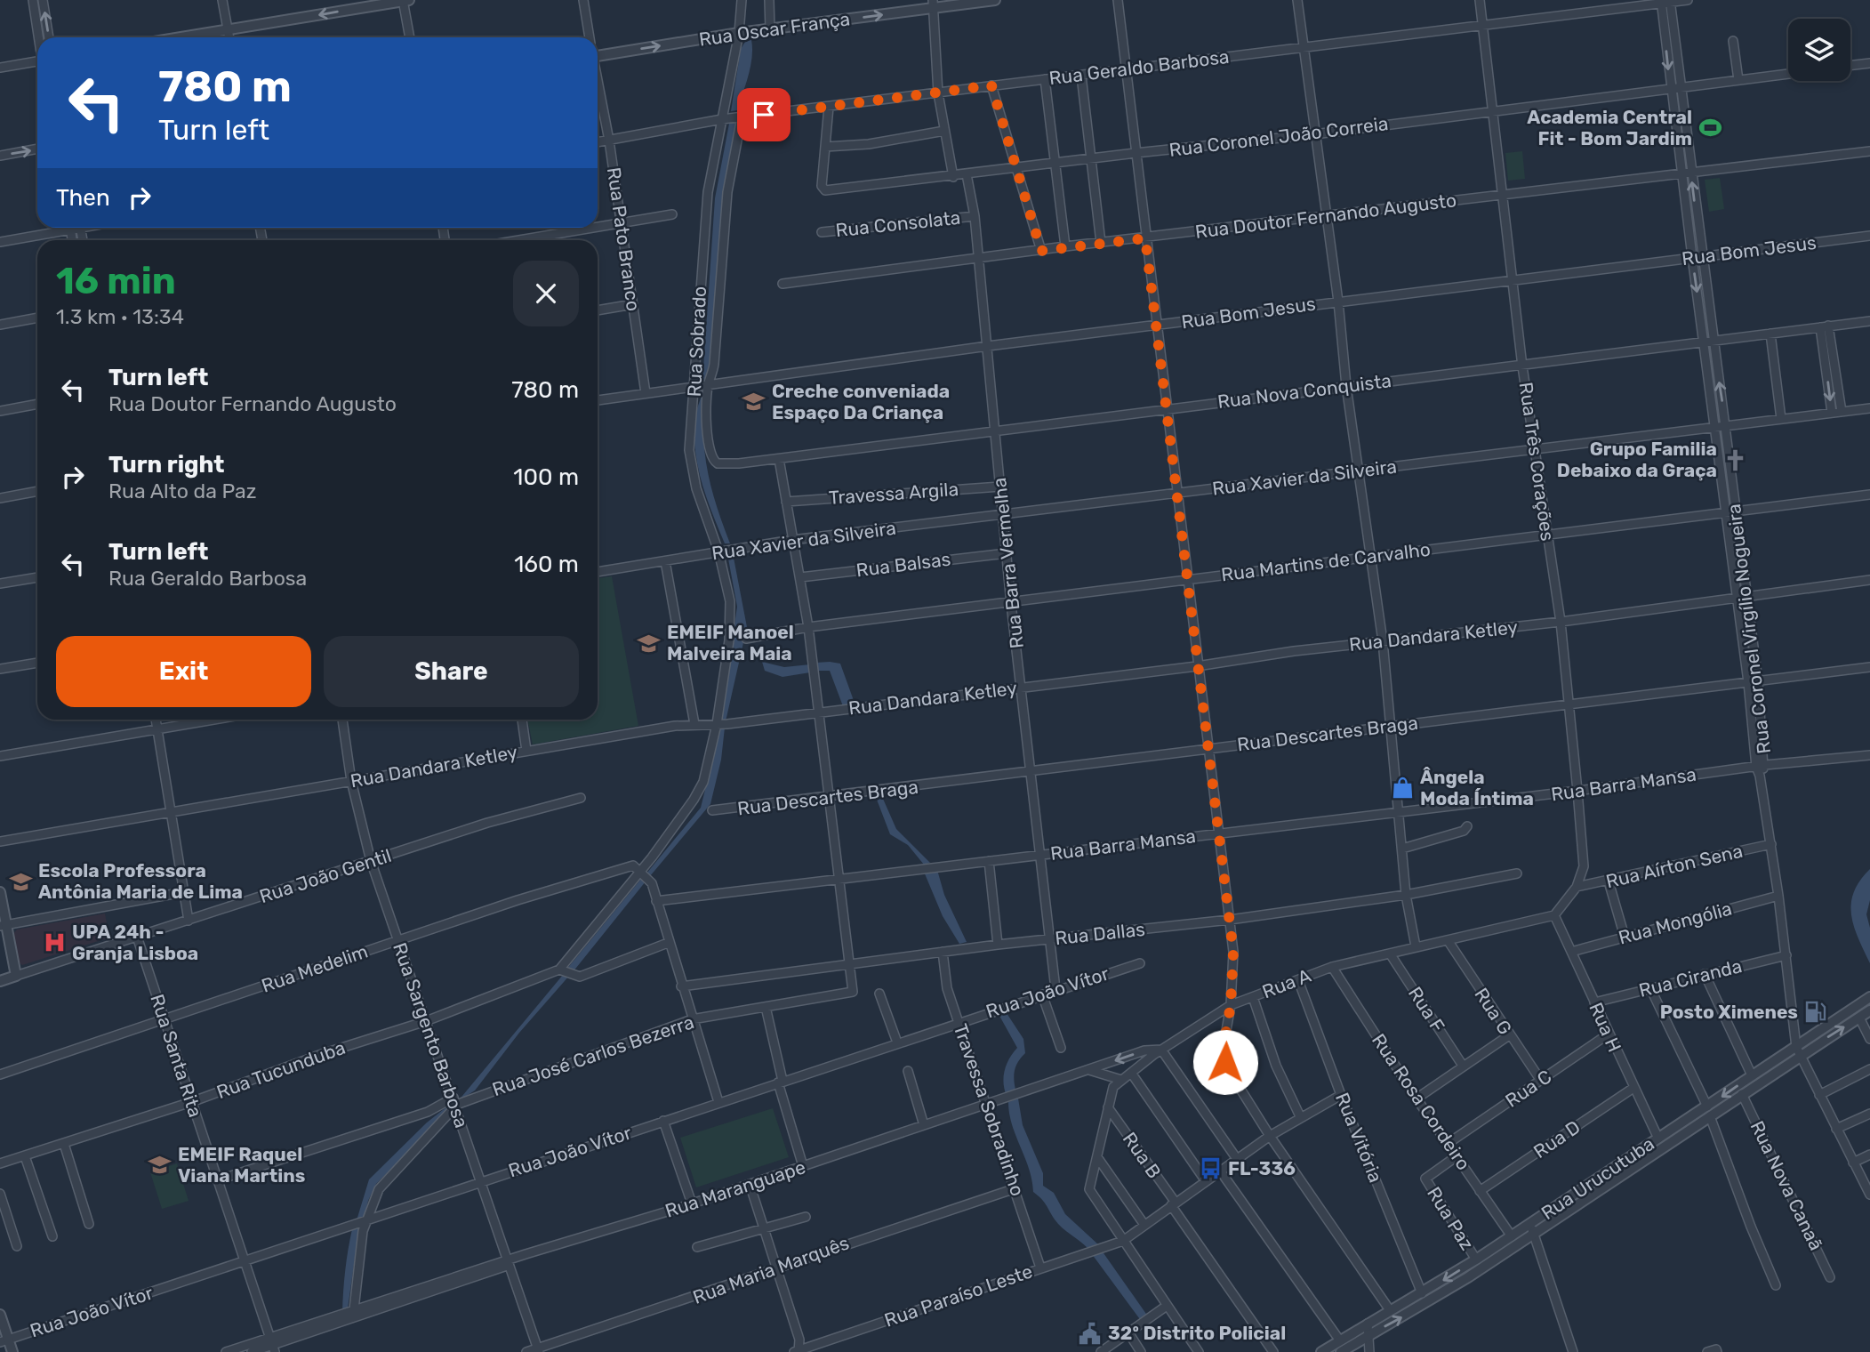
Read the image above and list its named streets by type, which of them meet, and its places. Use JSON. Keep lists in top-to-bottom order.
{
  "streets": {
    "street": [
      "Rua Oscar França",
      "Rua Geraldo Barbosa",
      "Rua Coronel João Correia",
      "Rua Doutor Fernando Augusto",
      "Rua Consolata",
      "Rua Pato Branco",
      "Rua Bom Jesus",
      "Rua Sobrado",
      "Rua Nova Conquista",
      "Rua Três Corações",
      "Rua Xavier da Silveira",
      "Travessa Argila",
      "Rua Martins de Carvalho",
      "Rua Barra Vermelha",
      "Rua Balsas",
      "Rua Coronel Virgílio Nogueira",
      "Rua Dandara Ketley",
      "Rua Descartes Braga",
      "Rua Barra Mansa",
      "Rua Aírton Sena",
      "Rua João Gentil",
      "Rua Mongólia",
      "Rua Dallas",
      "Rua Medelim",
      "Rua Ciranda",
      "Rua A",
      "Rua João Vítor",
      "Rua F",
      "Rua G",
      "Rua H",
      "Rua Sargento Barbosa",
      "Rua Santa Rita",
      "Rua José Carlos Bezerra",
      "Rua Tucunduba",
      "Rua C",
      "Rua Rosa Cordeiro",
      "Travessa Sobradinho",
      "Rua Vitória",
      "Rua D",
      "Rua B",
      "Rua Urucutuba",
      "Rua Nova Canaã",
      "Rua Maranguape",
      "Rua Paz",
      "Rua Maria Marquês",
      "Rua Paraíso Leste"
    ]
  },
  "crossings": [
    ["Rua Oscar França", "Rua Sobrado"],
    ["Rua Geraldo Barbosa", "Rua Coronel João Correia"],
    ["Rua Geraldo Barbosa", "Rua Pato Branco"],
    ["Rua Geraldo Barbosa", "Rua Sobrado"],
    ["Rua Geraldo Barbosa", "Rua Três Corações"],
    ["Rua Geraldo Barbosa", "Rua Coronel Virgílio Nogueira"],
    ["Rua Coronel João Correia", "Rua Três Corações"],
    ["Rua Coronel João Correia", "Rua Barra Vermelha"],
    ["Rua Coronel João Correia", "Rua Coronel Virgílio Nogueira"],
    ["Rua Doutor Fernando Augusto", "Rua Três Corações"],
    ["Rua Doutor Fernando Augusto", "Rua Barra Vermelha"],
    ["Rua Doutor Fernando Augusto", "Rua Coronel Virgílio Nogueira"],
    ["Rua Consolata", "Rua Barra Vermelha"],
    ["Rua Pato Branco", "Rua Bom Jesus"],
    ["Rua Bom Jesus", "Rua Sobrado"],
    ["Rua Bom Jesus", "Rua Nova Conquista"],
    ["Rua Bom Jesus", "Rua Três Corações"],
    ["Rua Bom Jesus", "Rua Barra Vermelha"],
    ["Rua Bom Jesus", "Rua Coronel Virgílio Nogueira"],
    ["Rua Sobrado", "Rua Xavier da Silveira"],
    ["Rua Sobrado", "Rua Dandara Ketley"],
    ["Rua Sobrado", "Rua Medelim"],
    ["Rua Sobrado", "Rua Tucunduba"],
    ["Rua Nova Conquista", "Rua Três Corações"],
    ["Rua Nova Conquista", "Rua Barra Vermelha"],
    ["Rua Nova Conquista", "Rua Coronel Virgílio Nogueira"],
    ["Rua Três Corações", "Rua Xavier da Silveira"],
    ["Rua Três Corações", "Rua Martins de Carvalho"],
    ["Rua Três Corações", "Rua Dandara Ketley"],
    ["Rua Três Corações", "Rua Descartes Braga"],
    ["Rua Três Corações", "Rua Barra Mansa"],
    ["Rua Três Corações", "Rua Aírton Sena"],
    ["Rua Três Corações", "Rua A"],
    ["Rua Três Corações", "Rua H"],
    ["Rua Xavier da Silveira", "Rua Barra Vermelha"],
    ["Rua Xavier da Silveira", "Rua Coronel Virgílio Nogueira"],
    ["Travessa Argila", "Rua Barra Vermelha"],
    ["Rua Martins de Carvalho", "Rua Barra Vermelha"],
    ["Rua Martins de Carvalho", "Rua Coronel Virgílio Nogueira"],
    ["Rua Barra Vermelha", "Rua Balsas"],
    ["Rua Barra Vermelha", "Rua Dandara Ketley"],
    ["Rua Barra Vermelha", "Rua Descartes Braga"],
    ["Rua Barra Vermelha", "Rua Barra Mansa"],
    ["Rua Barra Vermelha", "Rua Dallas"],
    ["Rua Barra Vermelha", "Rua João Vítor"],
    ["Rua Coronel Virgílio Nogueira", "Rua Dandara Ketley"],
    ["Rua Coronel Virgílio Nogueira", "Rua Descartes Braga"],
    ["Rua Coronel Virgílio Nogueira", "Rua Barra Mansa"],
    ["Rua Coronel Virgílio Nogueira", "Rua Aírton Sena"],
    ["Rua Coronel Virgílio Nogueira", "Rua Mongólia"],
    ["Rua Coronel Virgílio Nogueira", "Rua Ciranda"],
    ["Rua Coronel Virgílio Nogueira", "Rua Urucutuba"],
    ["Rua Dandara Ketley", "Rua Sargento Barbosa"],
    ["Rua João Gentil", "Rua Sargento Barbosa"],
    ["Rua João Gentil", "Rua Santa Rita"],
    ["Rua Mongólia", "Rua H"],
    ["Rua Dallas", "Rua José Carlos Bezerra"],
    ["Rua Dallas", "Travessa Sobradinho"],
    ["Rua Medelim", "Rua Sargento Barbosa"],
    ["Rua Medelim", "Rua Santa Rita"],
    ["Rua Ciranda", "Rua H"],
    ["Rua A", "Rua F"],
    ["Rua A", "Rua G"],
    ["Rua A", "Rua H"],
    ["Rua A", "Rua Rosa Cordeiro"],
    ["Rua A", "Rua Vitória"],
    ["Rua A", "Rua B"],
    ["Rua A", "Rua Maranguape"],
    ["Rua A", "Rua Paraíso Leste"],
    ["Rua João Vítor", "Rua Sargento Barbosa"],
    ["Rua João Vítor", "Rua Santa Rita"],
    ["Rua João Vítor", "Travessa Sobradinho"],
    ["Rua G", "Rua C"],
    ["Rua H", "Rua C"],
    ["Rua H", "Rua D"],
    ["Rua H", "Rua Urucutuba"],
    ["Rua Sargento Barbosa", "Rua José Carlos Bezerra"],
    ["Rua Sargento Barbosa", "Rua Tucunduba"],
    ["Rua Sargento Barbosa", "Rua Maranguape"],
    ["Rua Sargento Barbosa", "Rua Maria Marquês"],
    ["Rua Santa Rita", "Rua José Carlos Bezerra"],
    ["Rua Santa Rita", "Rua Tucunduba"],
    ["Rua Santa Rita", "Rua Maranguape"],
    ["Rua C", "Rua Rosa Cordeiro"],
    ["Rua Rosa Cordeiro", "Rua D"],
    ["Rua Rosa Cordeiro", "Rua Urucutuba"],
    ["Rua Rosa Cordeiro", "Rua Paz"],
    ["Travessa Sobradinho", "Rua Maranguape"],
    ["Travessa Sobradinho", "Rua Maria Marquês"],
    ["Travessa Sobradinho", "Rua Paraíso Leste"],
    ["Rua Vitória", "Rua Urucutuba"],
    ["Rua Vitória", "Rua Paraíso Leste"],
    ["Rua B", "Rua Paraíso Leste"],
    ["Rua Urucutuba", "Rua Nova Canaã"],
    ["Rua Urucutuba", "Rua Paz"]
  ],
  "one_way": ["Rua Oscar França"],
  "places": {
    "sports": ["Academia Central Fit - Bom Jardim"],
    "school or university": [
      "Creche conveniada Espaço Da Criança",
      "EMEIF Manoel Malveira Maia",
      "Escola Professora Antônia Maria de Lima",
      "EMEIF Raquel Viana Martins"
    ],
    "church": ["Grupo Familia Debaixo da Graça"],
    "shop": ["Ângela Moda Íntima"],
    "hospital": ["UPA 24h - Granja Lisboa"],
    "fuel station": ["Posto Ximenes"],
    "bus stop": ["FL-336"],
    "public building": ["32º Distrito Policial"]
  },
  "page": {
    "turn": ["780 m", "Turn left"],
    "then": "Then",
    "heading": ["16 min", "1.3 km · 13:34"],
    "list": [
      {
        "name": "Turn left",
        "note": "Rua Doutor Fernando Augusto",
        "value": "780 m"
      },
      {
        "name": "Turn right",
        "note": "Rua Alto da Paz",
        "value": "100 m"
      },
      {
        "name": "Turn left",
        "note": "Rua Geraldo Barbosa",
        "value": "160 m"
      }
    ],
    "buttons": ["Exit", "Share"]
  }
}
